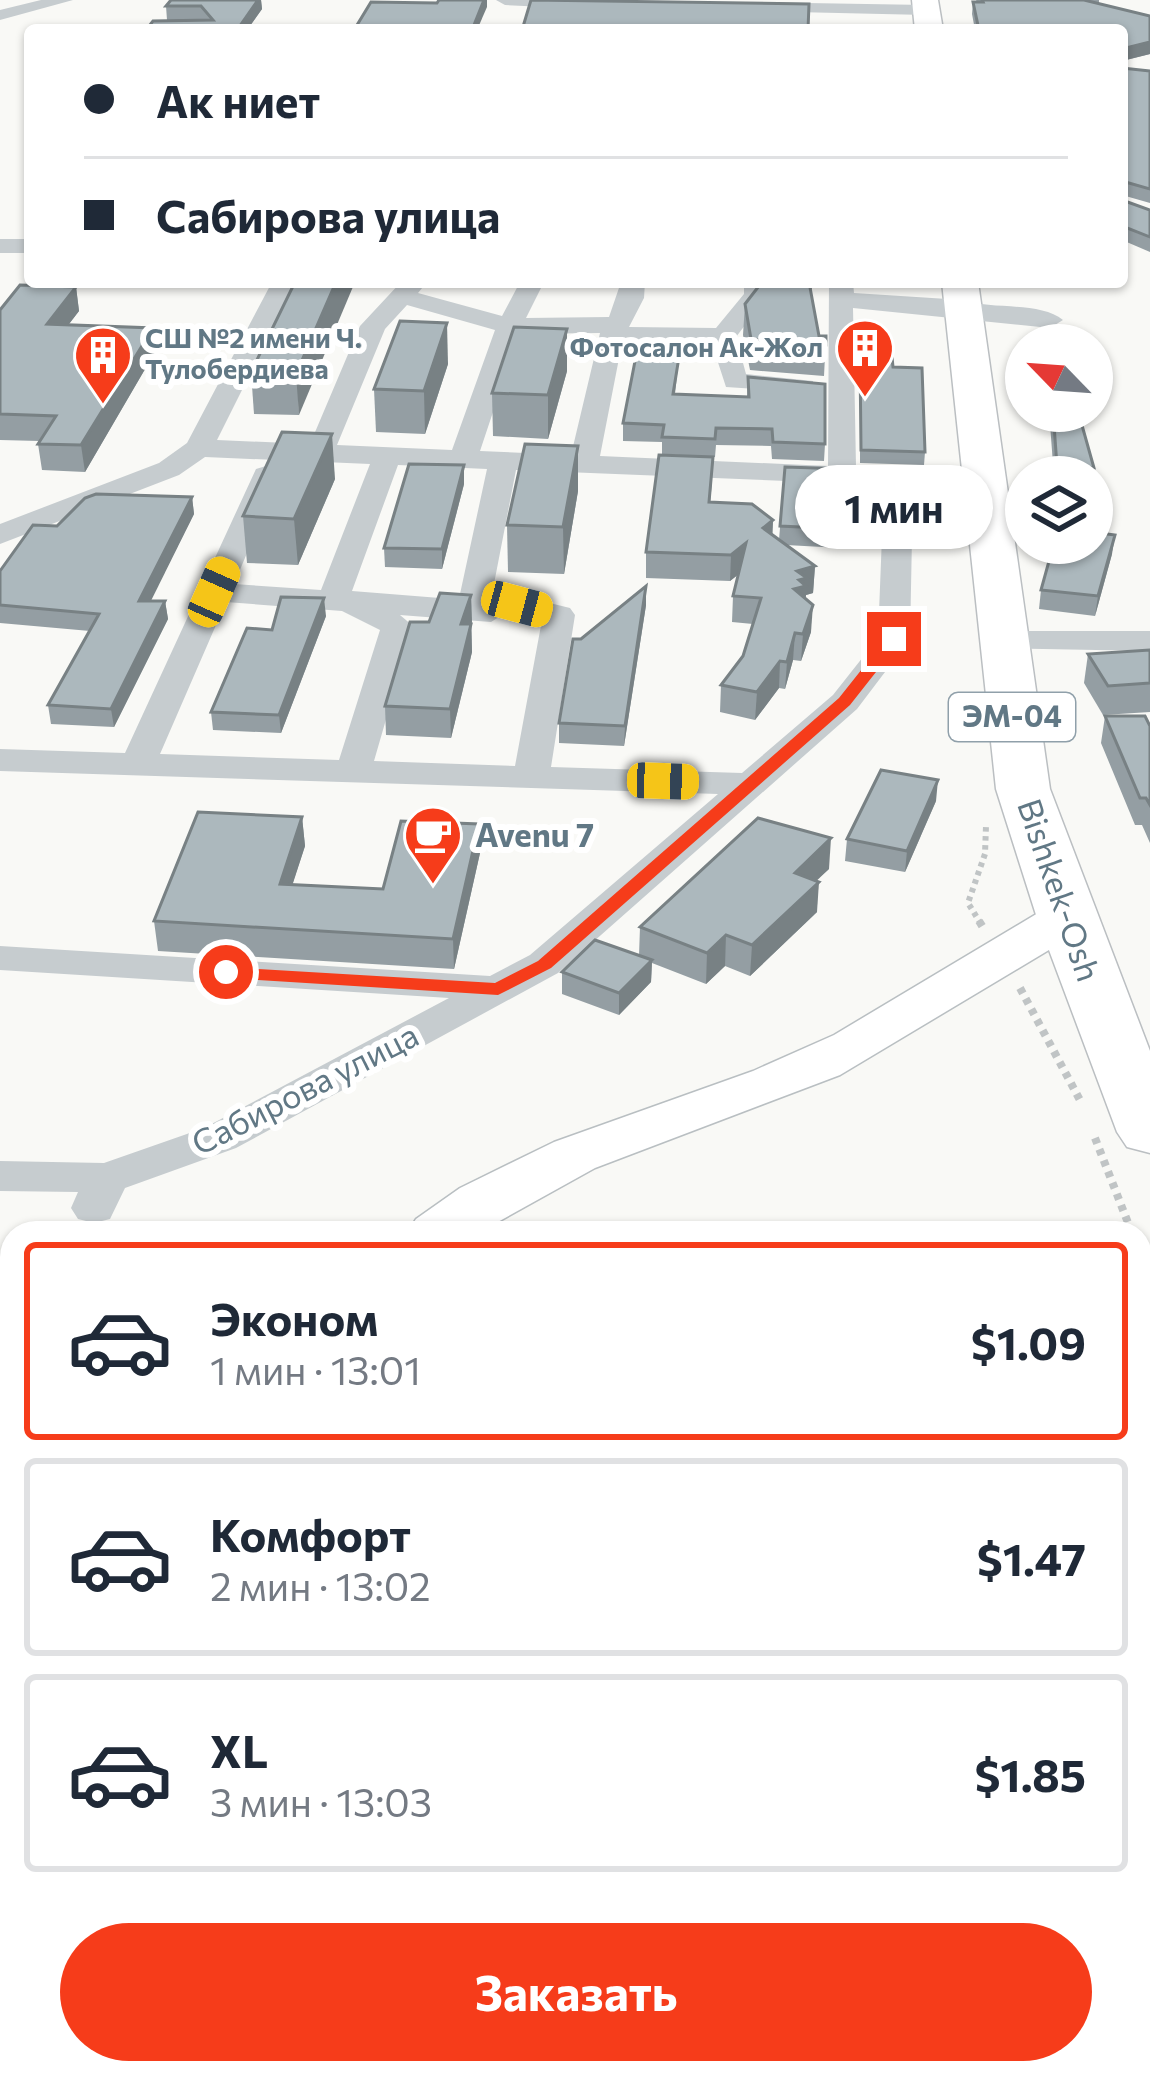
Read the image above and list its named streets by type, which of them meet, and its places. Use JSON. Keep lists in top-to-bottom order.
{
  "streets": {
    "highway": ["ЭМ-04", "Bishkek-Osh"],
    "street": ["Сабирова улица"]
  },
  "places": {
    "building": ["Фотосалон Ак-Жол", "СШ №2 имени Ч. Тулобердиева"],
    "cafe": ["Avenu 7"]
  },
  "north": "top left",
  "page": {
    "banner": ["Ак ниет", "Сабирова улица"],
    "bubble": "1 мин",
    "list": [
      {
        "name": "Эконом",
        "note": "1 мин · 13:01",
        "value": "$1.09"
      },
      {
        "name": "Комфорт",
        "note": "2 мин · 13:02",
        "value": "$1.47"
      },
      {
        "name": "XL",
        "note": "3 мин · 13:03",
        "value": "$1.85"
      }
    ],
    "buttons": "Заказать"
  }
}
